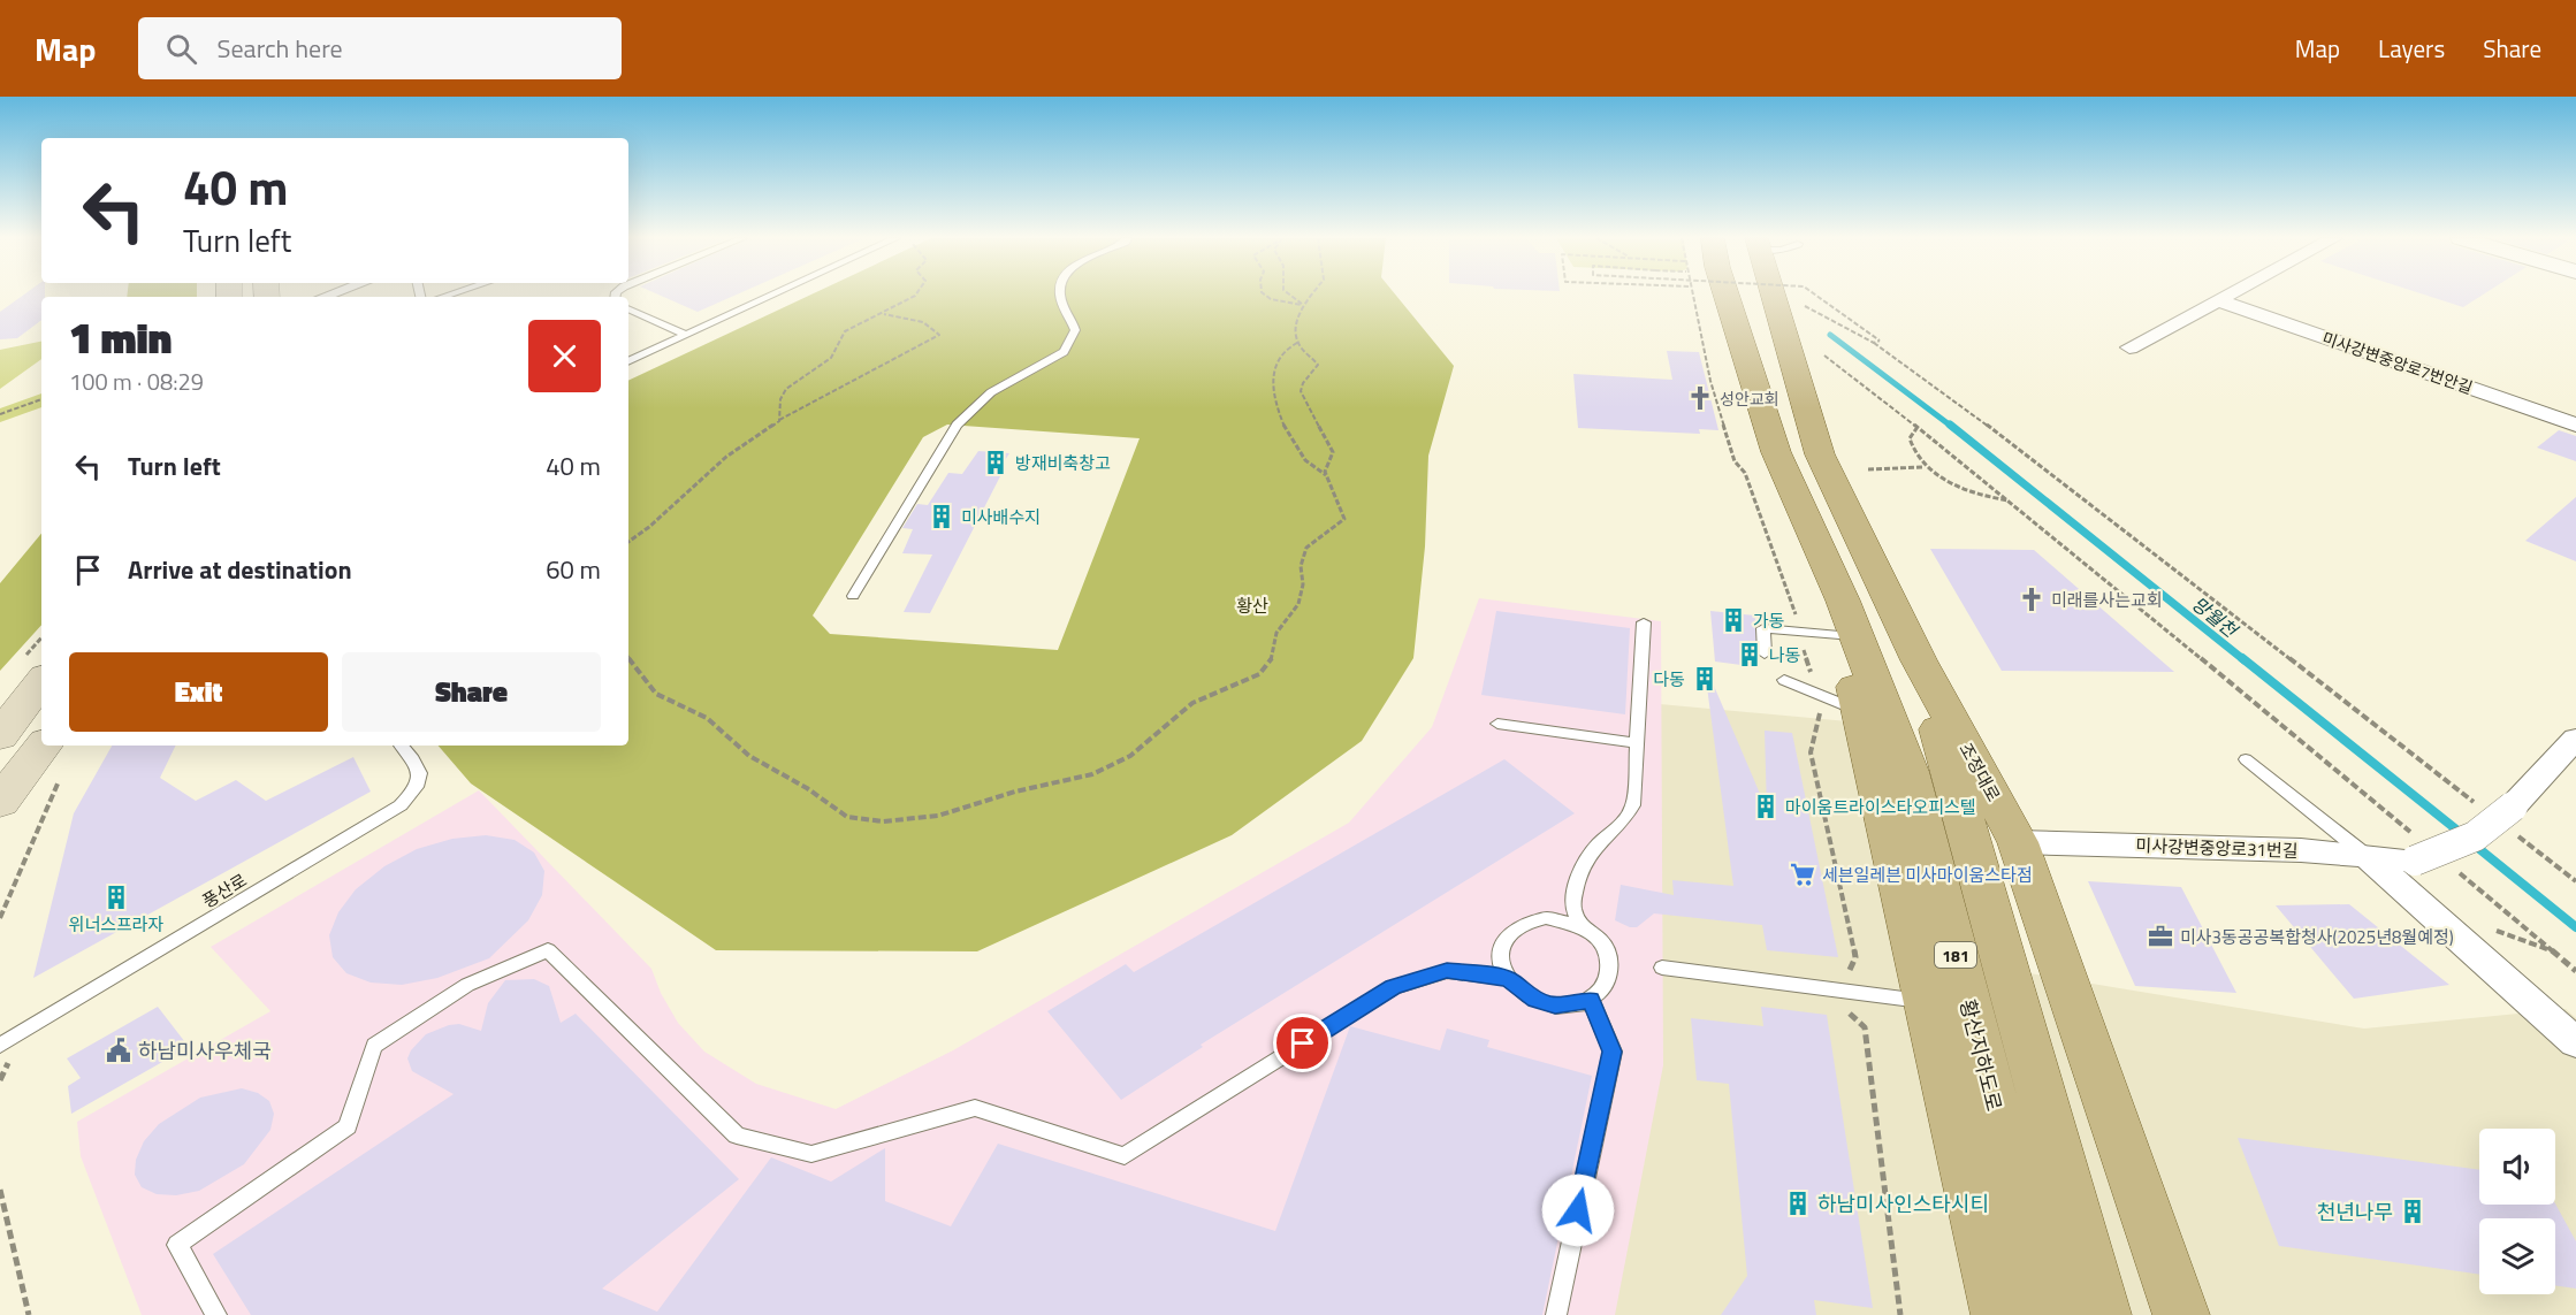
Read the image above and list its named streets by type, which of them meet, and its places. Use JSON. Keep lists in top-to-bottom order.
{
  "streets": {
    "main road": ["조정대로", "181", "황산지하도로"],
    "street": ["미사강변중앙로7번안길", "미사강변중앙로31번길"],
    "lane": ["풍산로"]
  },
  "crossings": [
    ["조정대로", "미사강변중앙로31번길"],
    ["조정대로", "181"],
    ["181", "황산지하도로"]
  ],
  "water": ["망월천"],
  "parks": ["황산"],
  "places": {
    "church": ["성안교회", "미래를사는교회"],
    "building": [
      "방재비축창고",
      "미사배수지",
      "가동",
      "나동",
      "다동",
      "마이움트라이스타오피스텔",
      "위너스프라자",
      "하남미사인스타시티",
      "천년나무"
    ],
    "supermarket": ["세븐일레븐 미사마이움스타점"],
    "office": ["미사3동공공복합청사(2025년8월예정)"],
    "public building": ["하남미사우체국"]
  },
  "page": {
    "header": "Map",
    "search": "Search here",
    "nav": ["Map", "Layers", "Share"],
    "turn": ["40 m", "Turn left"],
    "heading": ["1 min", "100 m · 08:29"],
    "list": [
      {
        "name": "Turn left",
        "value": "40 m"
      },
      {
        "name": "Arrive at destination",
        "value": "60 m"
      }
    ],
    "buttons": ["Exit", "Share"]
  }
}
